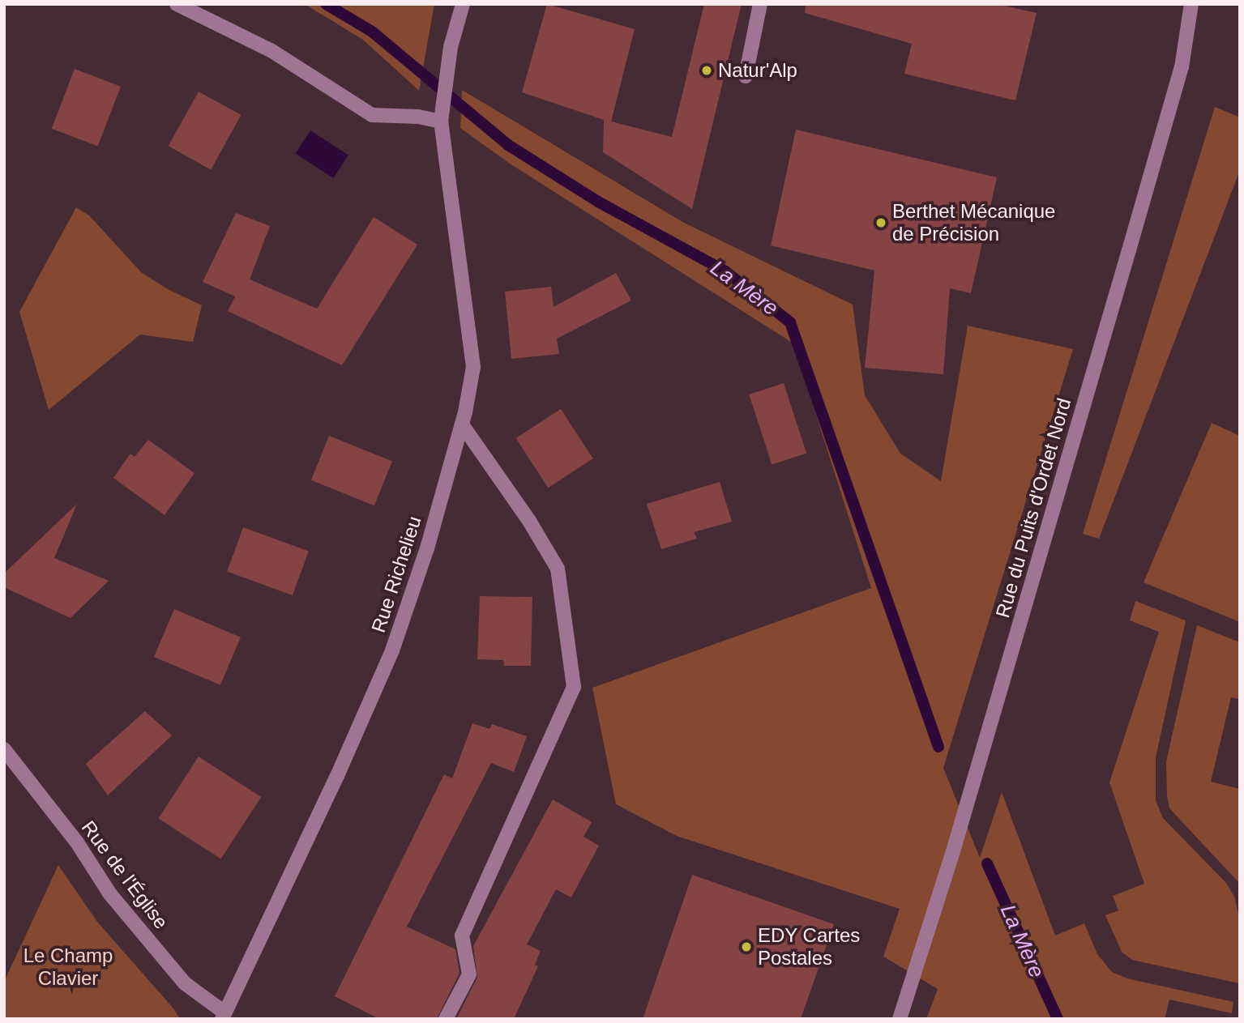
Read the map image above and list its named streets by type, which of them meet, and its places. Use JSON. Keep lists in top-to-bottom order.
{
  "streets": {
    "street": ["Rue du Puits d'Ordet Nord", "Rue Richelieu", "Rue de l'Église"]
  },
  "crossings": [
    ["Rue Richelieu", "Rue de l'Église"]
  ],
  "water": ["La Mère"],
  "parks": ["Le Champ Clavier"],
  "places": ["Natur'Alp", "Berthet Mécanique de Précision", "EDY Cartes Postales"]
}
